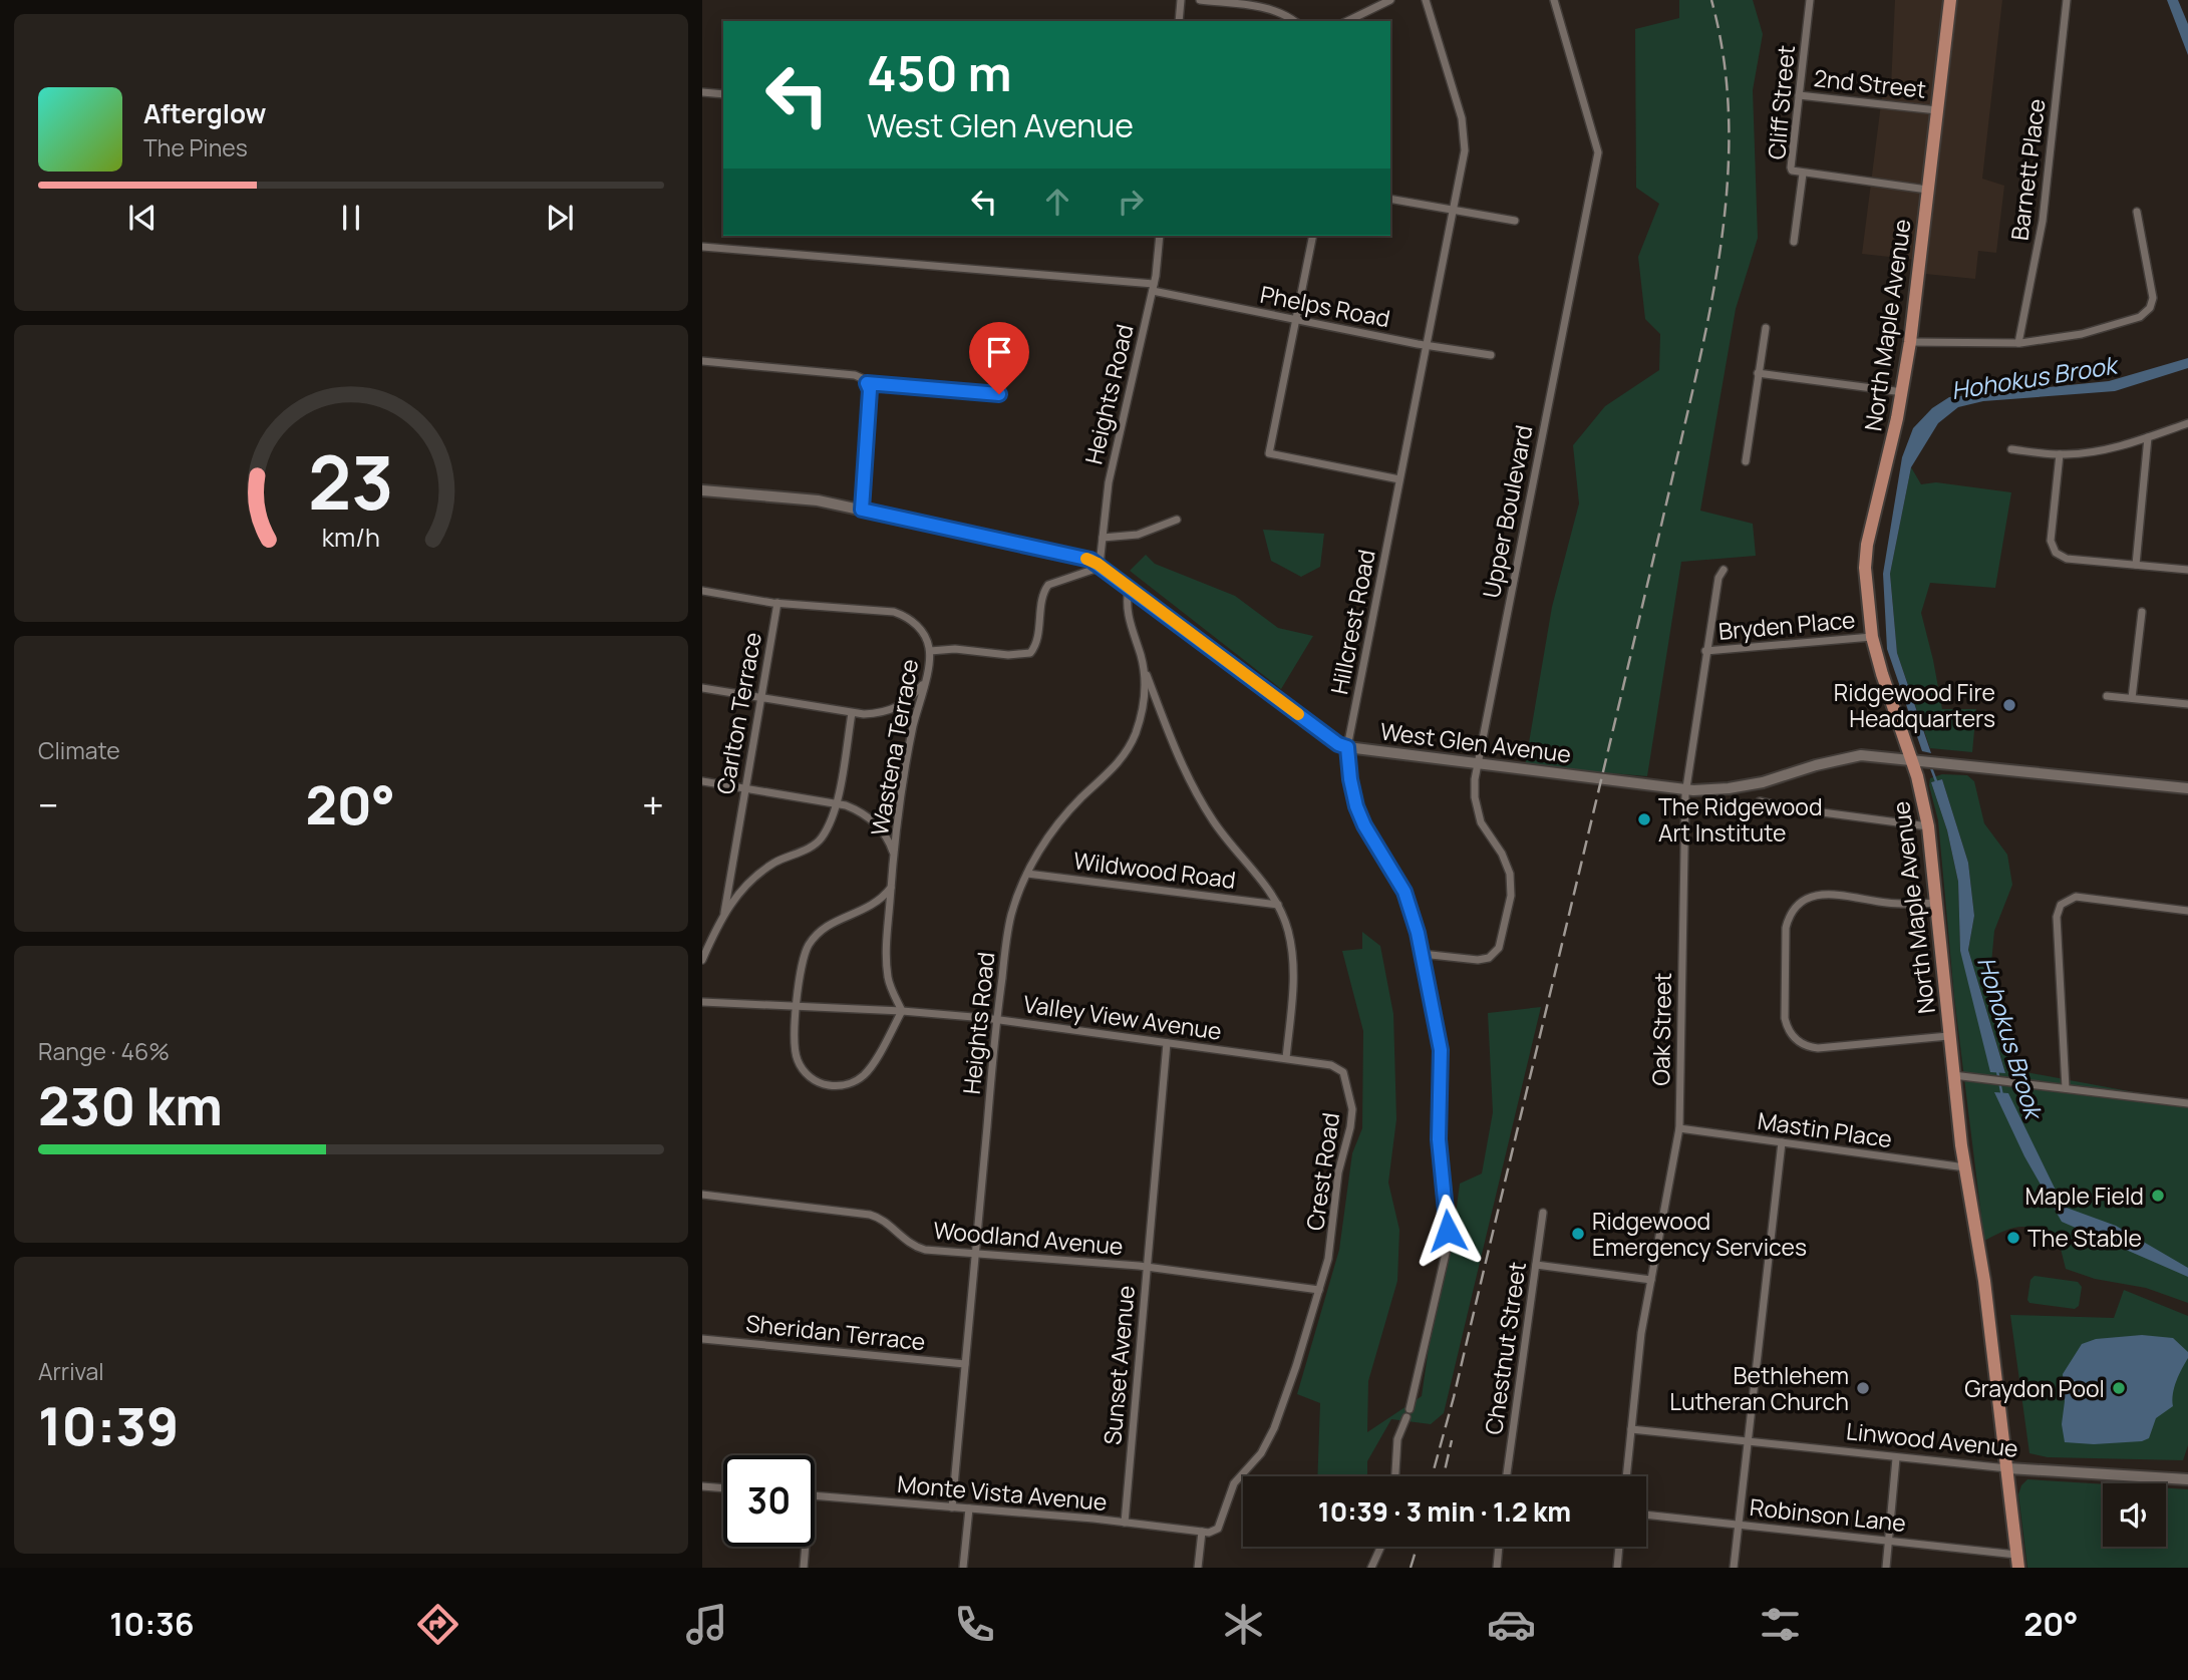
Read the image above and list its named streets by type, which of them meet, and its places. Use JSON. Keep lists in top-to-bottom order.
{
  "streets": {
    "main road": ["North Maple Avenue"],
    "street": [
      "2nd Street",
      "Cliff Street",
      "Barnett Place",
      "Phelps Road",
      "Heights Road",
      "Upper Boulevard",
      "Hillcrest Road",
      "Bryden Place",
      "Carlton Terrace",
      "West Glen Avenue",
      "Wastena Terrace",
      "Wildwood Road",
      "Valley View Avenue",
      "Oak Street",
      "Mastin Place",
      "Crest Road",
      "Woodland Avenue",
      "Sheridan Terrace",
      "Chestnut Street",
      "Sunset Avenue",
      "Linwood Avenue",
      "Monte Vista Avenue",
      "Robinson Lane"
    ]
  },
  "crossings": [
    ["2nd Street", "Cliff Street"],
    ["2nd Street", "North Maple Avenue"],
    ["Phelps Road", "Heights Road"],
    ["Phelps Road", "Hillcrest Road"],
    ["North Maple Avenue", "Bryden Place"],
    ["North Maple Avenue", "West Glen Avenue"],
    ["North Maple Avenue", "Mastin Place"],
    ["North Maple Avenue", "Linwood Avenue"],
    ["North Maple Avenue", "Robinson Lane"],
    ["Heights Road", "West Glen Avenue"],
    ["Heights Road", "Wildwood Road"],
    ["Heights Road", "Valley View Avenue"],
    ["Heights Road", "Woodland Avenue"],
    ["Heights Road", "Sheridan Terrace"],
    ["Heights Road", "Monte Vista Avenue"],
    ["Upper Boulevard", "Hillcrest Road"],
    ["Upper Boulevard", "West Glen Avenue"],
    ["Hillcrest Road", "West Glen Avenue"],
    ["Bryden Place", "Oak Street"],
    ["Carlton Terrace", "Wastena Terrace"],
    ["West Glen Avenue", "Oak Street"],
    ["Wastena Terrace", "Valley View Avenue"],
    ["Valley View Avenue", "Crest Road"],
    ["Valley View Avenue", "Sunset Avenue"],
    ["Oak Street", "Mastin Place"],
    ["Oak Street", "Linwood Avenue"],
    ["Crest Road", "Woodland Avenue"],
    ["Crest Road", "Monte Vista Avenue"],
    ["Woodland Avenue", "Sunset Avenue"],
    ["Sunset Avenue", "Monte Vista Avenue"]
  ],
  "water": ["Hohokus Brook"],
  "places": [
    "Ridgewood Fire Headquarters",
    "The Ridgewood Art Institute",
    "Maple Field",
    "Ridgewood Emergency Services",
    "The Stable",
    "Bethlehem Lutheran Church",
    "Graydon Pool"
  ],
  "page": {
    "turn": ["450 m", "West Glen Avenue"],
    "song": ["Afterglow", "The Pines"],
    "tile": [
      "Climate",
      ["Range · 46%", "230 km"],
      ["Arrival", "10:39"]
    ],
    "heat": ["−", "20°", "+"],
    "limit": "30",
    "trip": "10:39 · 3 min · 1.2 km",
    "tabs": ["10:36", "20°"],
    "gauge": ["23", "km/h"]
  }
}
